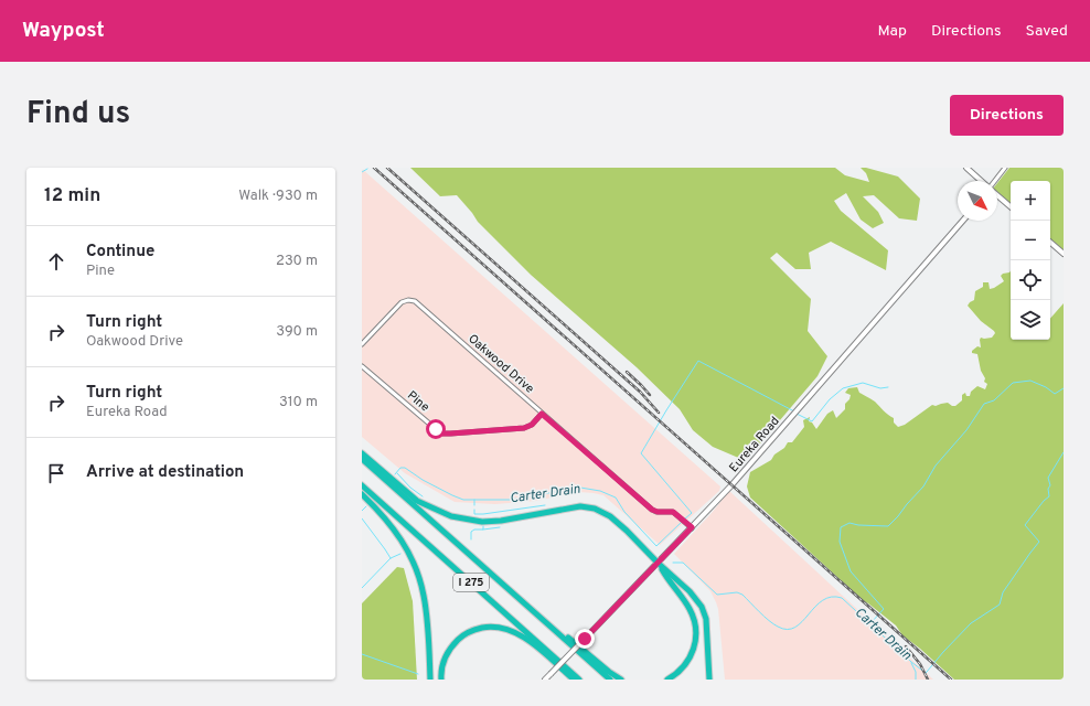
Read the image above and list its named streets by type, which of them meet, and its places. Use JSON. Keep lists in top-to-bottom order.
{
  "streets": {
    "highway": ["I 275"],
    "street": ["Oakwood Drive", "Pine", "Eureka Road"]
  },
  "crossings": [
    ["Oakwood Drive", "Pine"],
    ["Oakwood Drive", "Eureka Road"]
  ],
  "water": ["Carter Drain"],
  "north": "bottom right",
  "page": {
    "header": "Waypost",
    "nav": ["Map", "Directions", "Saved"],
    "title": "Find us",
    "buttons": "Directions",
    "heading": ["12 min", "Walk · 930 m"],
    "map_buttons": ["+", "−"],
    "list": [
      ["Continue", "Pine", "230 m"],
      ["Turn right", "Oakwood Drive", "390 m"],
      ["Turn right", "Eureka Road", "310 m"],
      "Arrive at destination"
    ]
  }
}
